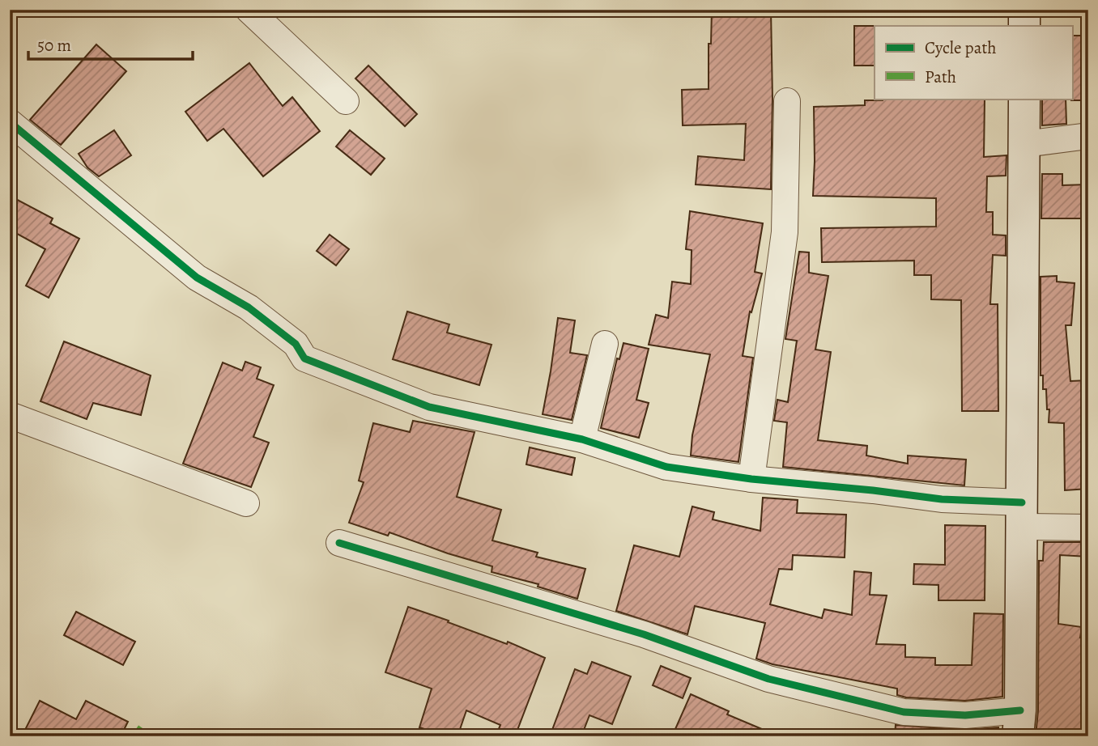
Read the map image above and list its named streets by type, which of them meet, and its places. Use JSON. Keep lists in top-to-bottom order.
{
  "legend": ["Cycle path", "Path"],
  "scale_bar": "50 m"
}
